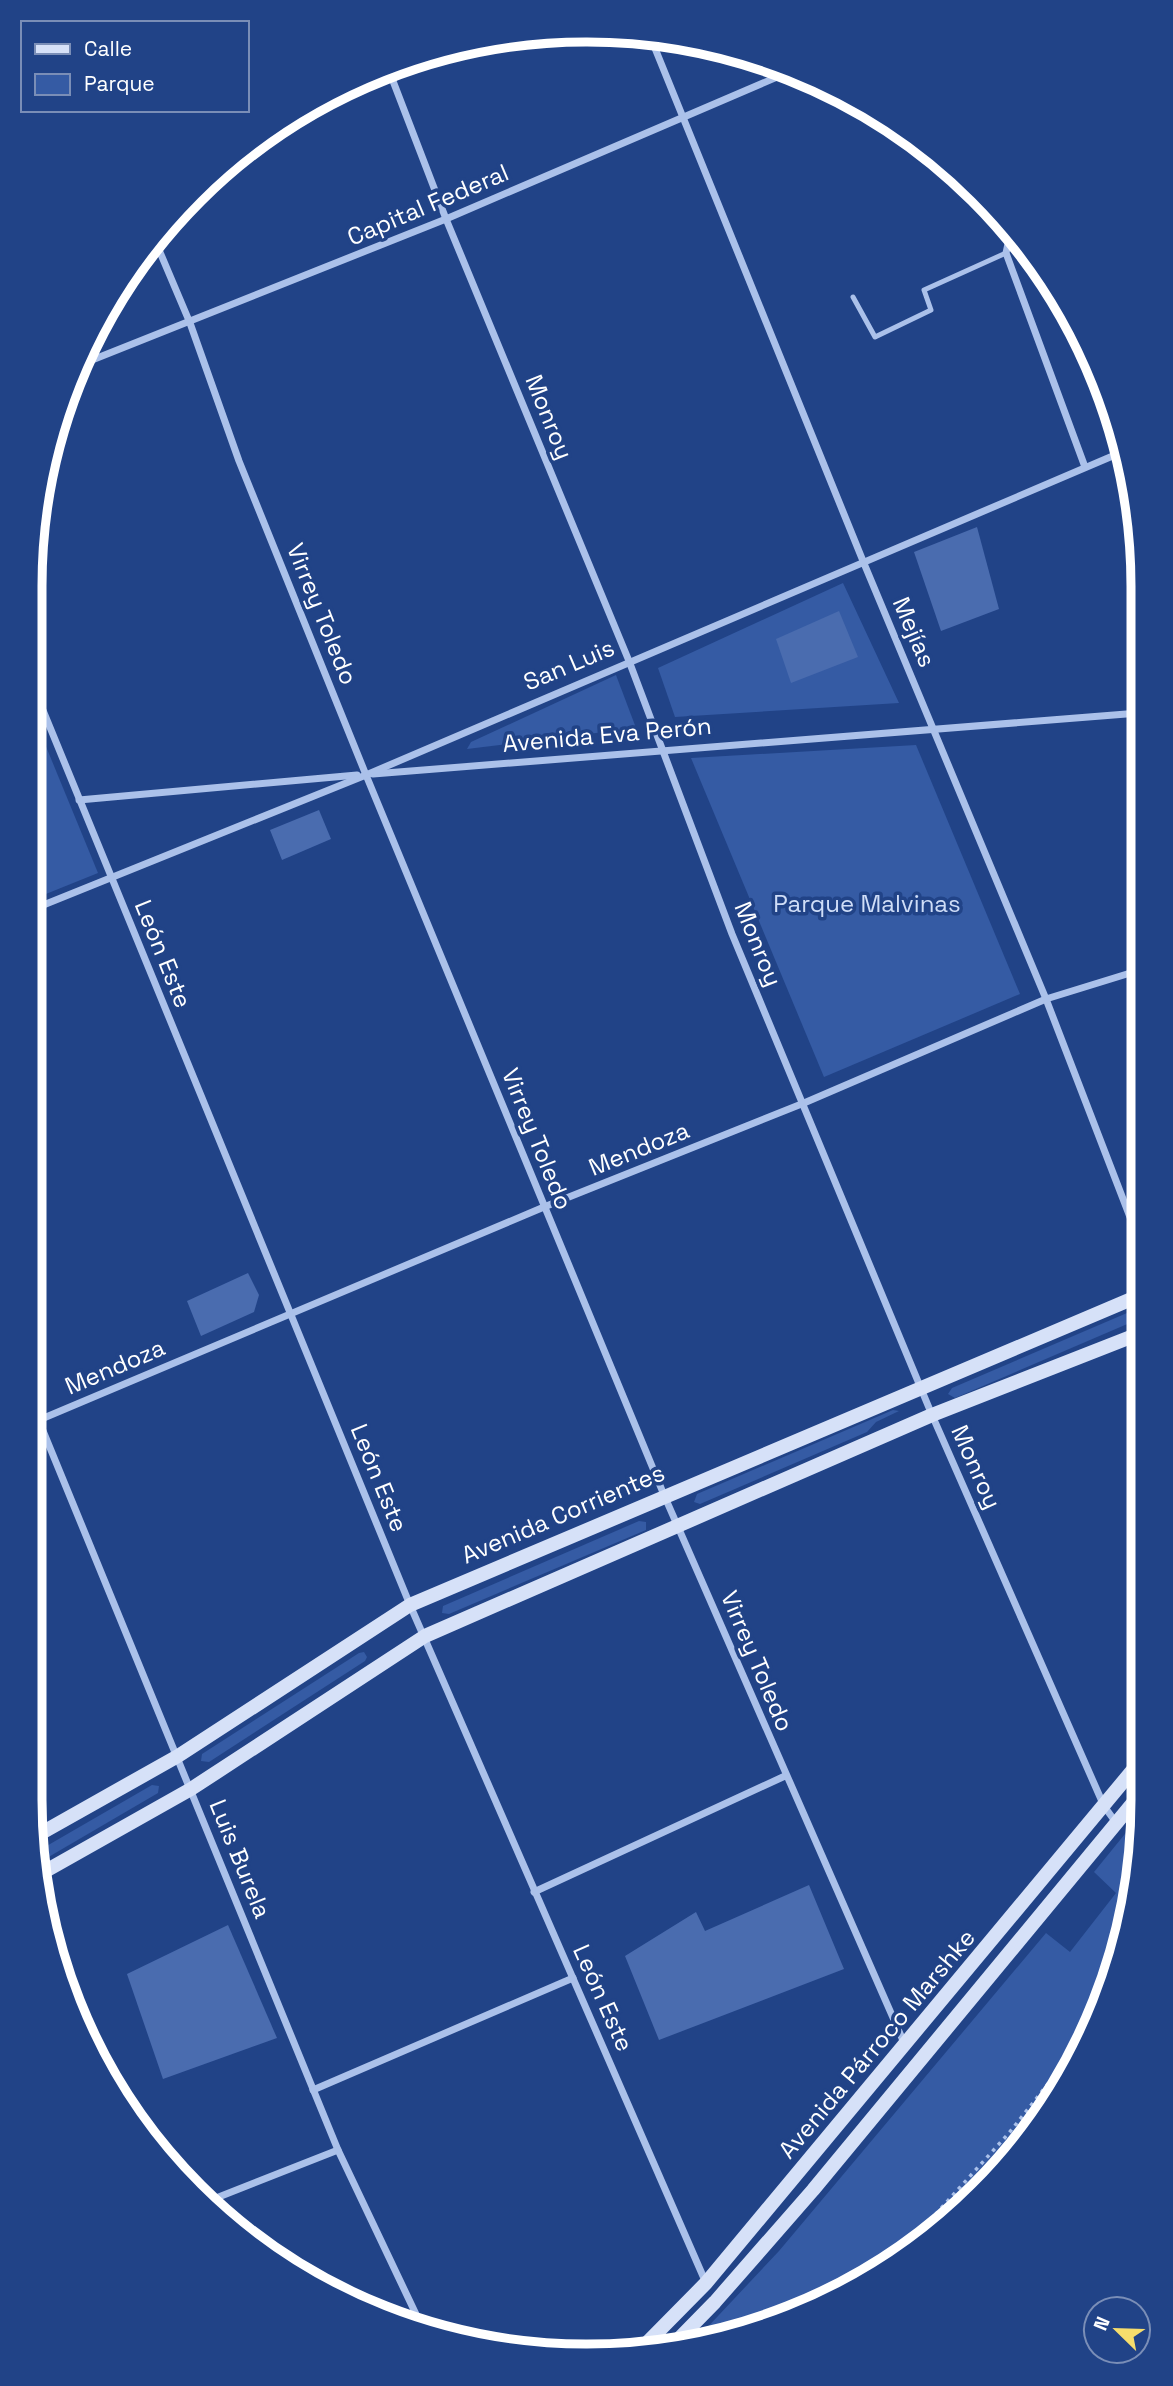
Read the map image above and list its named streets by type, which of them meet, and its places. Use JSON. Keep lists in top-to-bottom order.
{
  "streets": {
    "street": [
      "Capital Federal",
      "Monroy",
      "Virrey Toledo",
      "Mejías",
      "San Luis",
      "Avenida Eva Perón",
      "León Este",
      "Mendoza",
      "Avenida Corrientes",
      "Luis Burela",
      "Avenida Párroco Marshke"
    ]
  },
  "crossings": [
    ["Capital Federal", "Monroy"],
    ["Capital Federal", "Virrey Toledo"],
    ["Capital Federal", "Mejías"],
    ["Monroy", "San Luis"],
    ["Monroy", "Avenida Eva Perón"],
    ["Monroy", "Mendoza"],
    ["Monroy", "Avenida Corrientes"],
    ["Monroy", "Avenida Párroco Marshke"],
    ["Virrey Toledo", "San Luis"],
    ["Virrey Toledo", "Avenida Eva Perón"],
    ["Virrey Toledo", "Mendoza"],
    ["Virrey Toledo", "Avenida Corrientes"],
    ["Virrey Toledo", "Avenida Párroco Marshke"],
    ["Mejías", "San Luis"],
    ["Mejías", "Avenida Eva Perón"],
    ["Mejías", "Mendoza"],
    ["San Luis", "Avenida Eva Perón"],
    ["San Luis", "León Este"],
    ["Avenida Eva Perón", "León Este"],
    ["León Este", "Mendoza"],
    ["León Este", "Avenida Corrientes"],
    ["León Este", "Avenida Párroco Marshke"],
    ["Avenida Corrientes", "Luis Burela"]
  ],
  "parks": ["Parque Malvinas"],
  "legend": ["Calle", "Parque"],
  "north": "top left"
}
